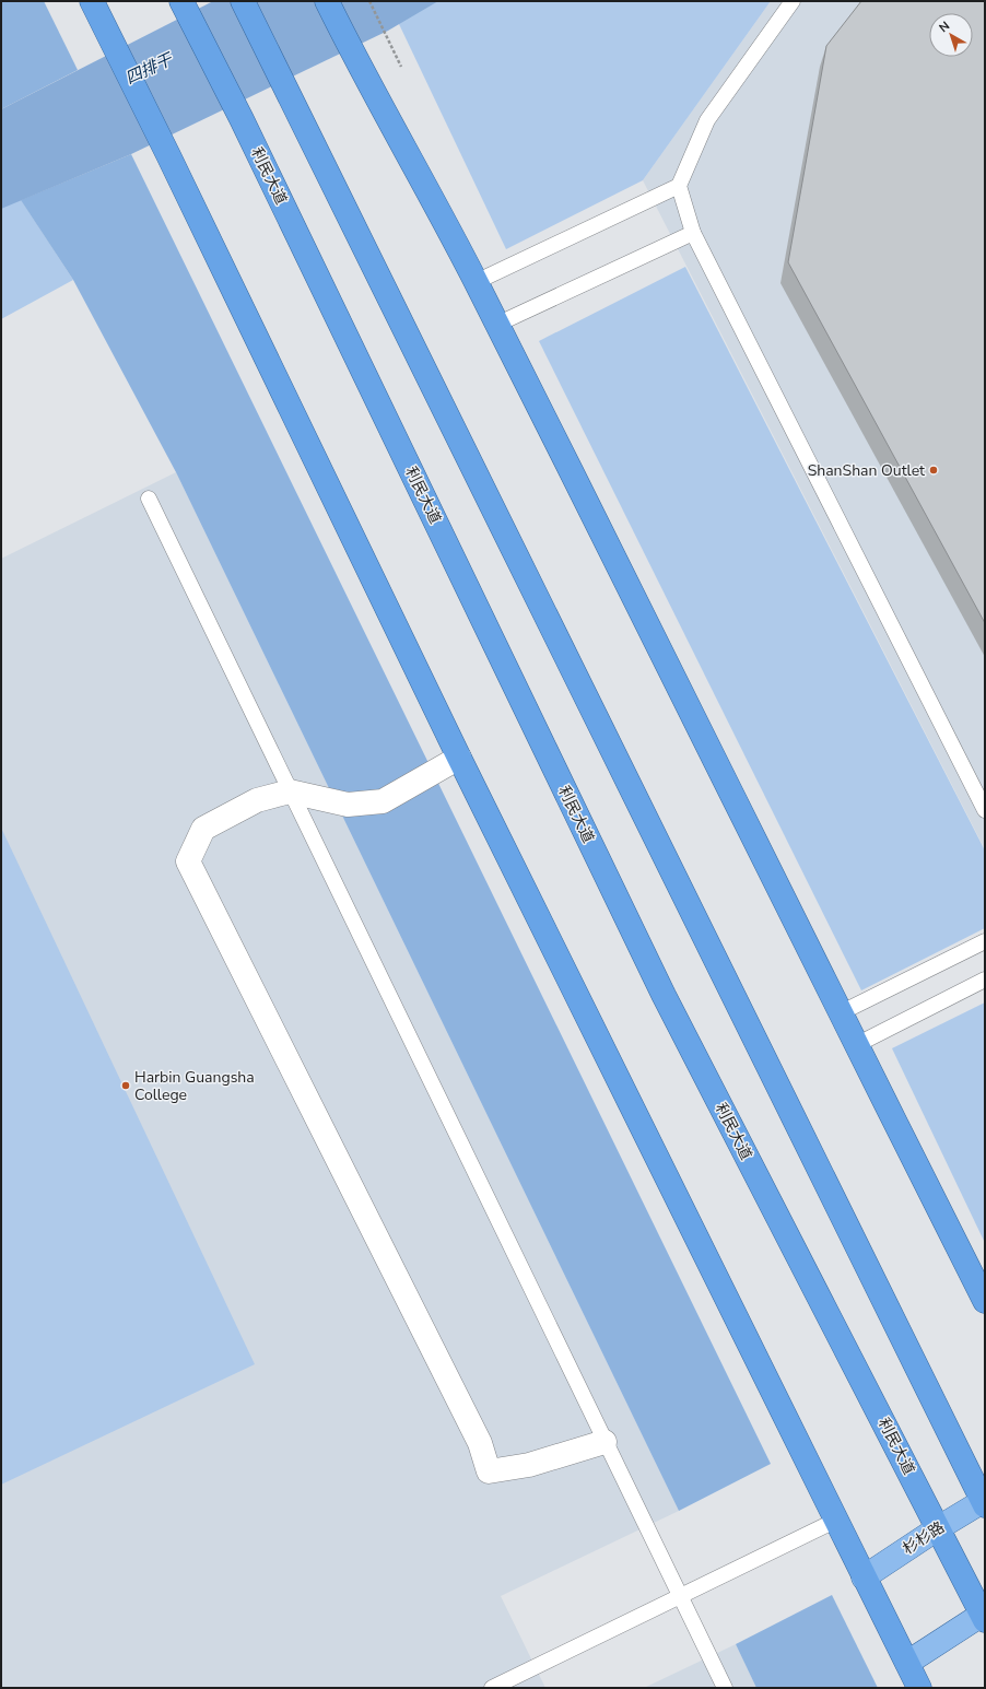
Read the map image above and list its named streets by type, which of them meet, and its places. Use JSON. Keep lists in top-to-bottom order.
{
  "streets": {
    "highway": ["利民大道"],
    "main road": ["杉杉路"]
  },
  "crossings": [
    ["利民大道", "杉杉路"]
  ],
  "water": ["四排干"],
  "places": ["ShanShan Outlet", "Harbin Guangsha College"],
  "north": "top left"
}
